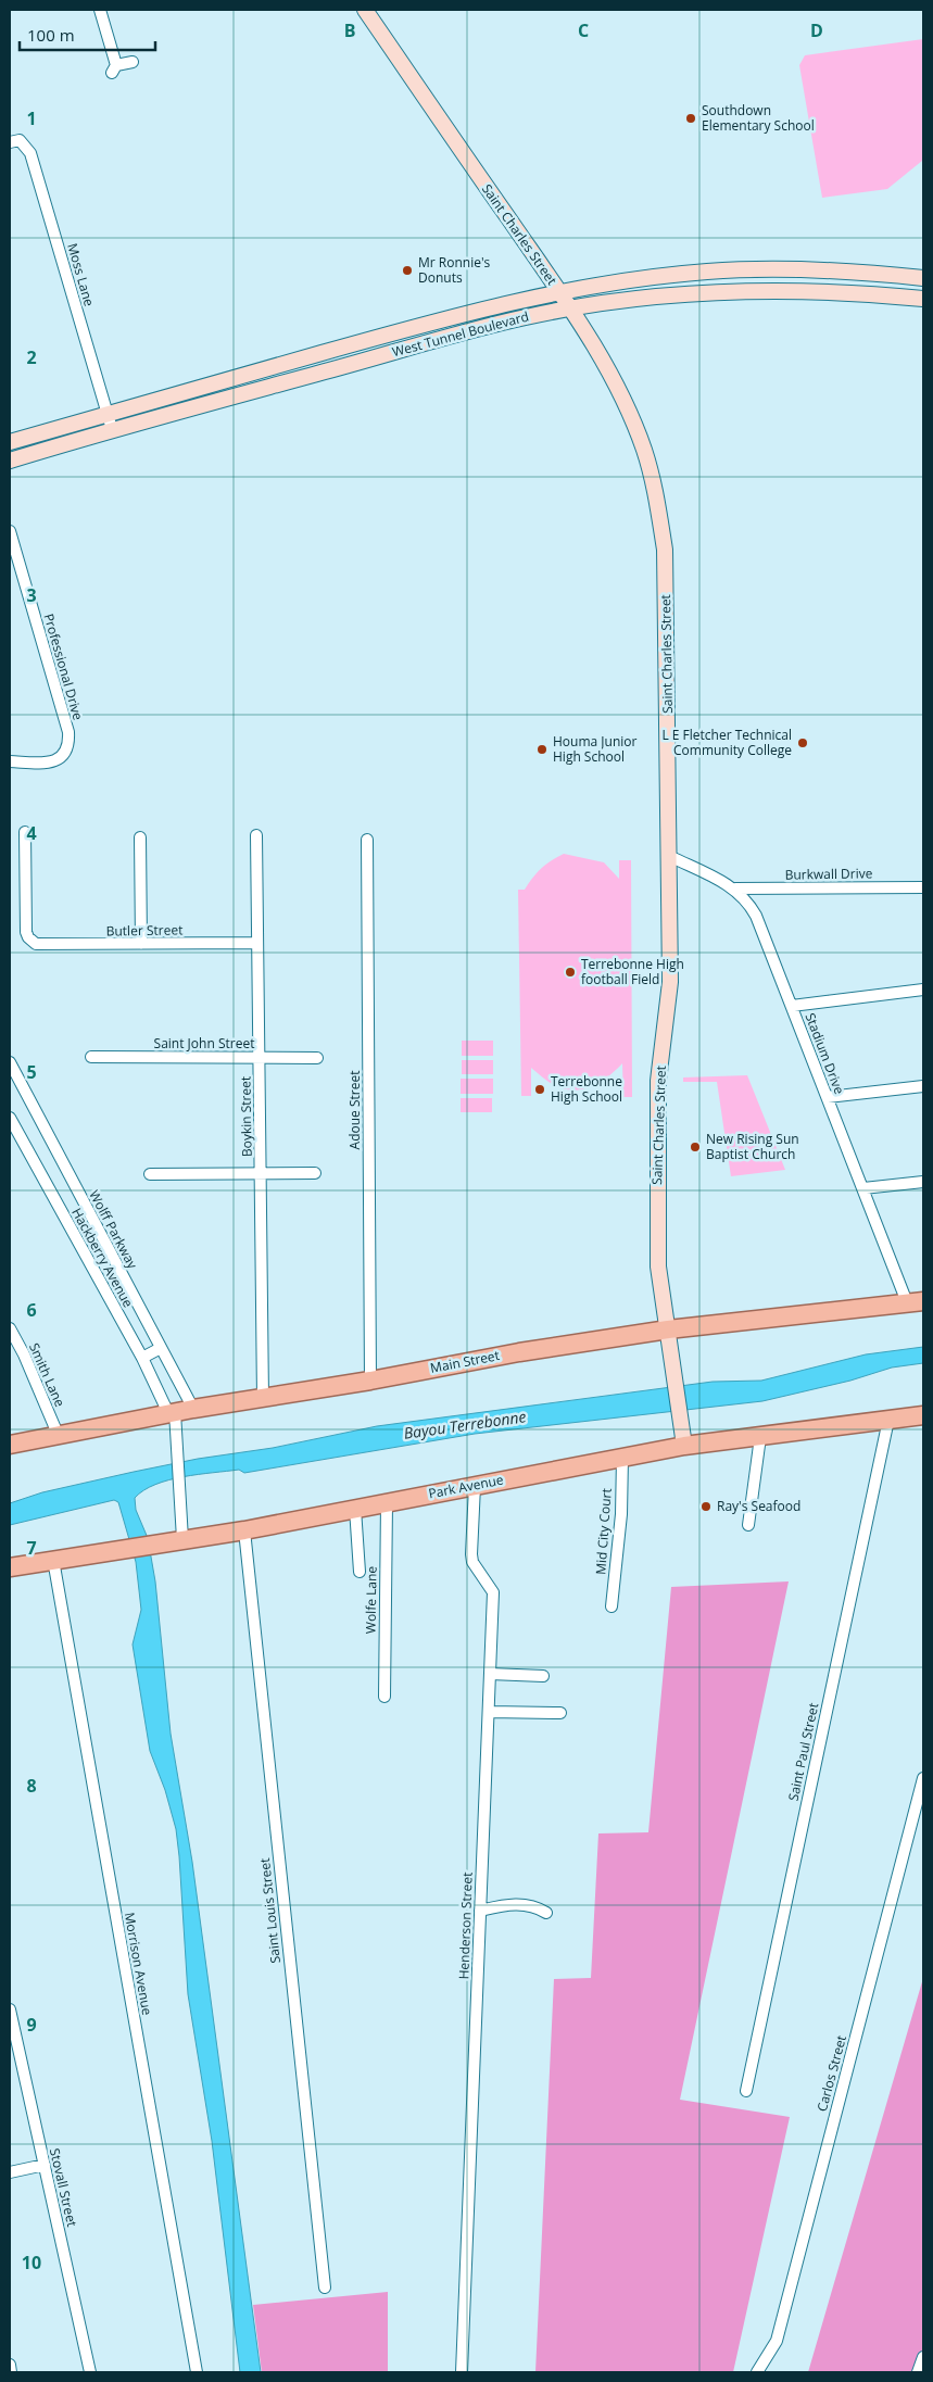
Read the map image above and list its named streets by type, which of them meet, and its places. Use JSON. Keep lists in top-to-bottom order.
{
  "streets": {
    "main road": [
      "Saint Charles Street",
      "West Tunnel Boulevard",
      "Main Street",
      "Park Avenue"
    ],
    "street": [
      "Moss Lane",
      "Professional Drive",
      "Burkwall Drive",
      "Butler Street",
      "Saint John Street",
      "Stadium Drive",
      "Adoue Street",
      "Boykin Street",
      "Wolff Parkway",
      "Hackberry Avenue",
      "Smith Lane",
      "Mid City Court",
      "Wolfe Lane",
      "Saint Paul Street",
      "Saint Louis Street",
      "Henderson Street",
      "Morrison Avenue",
      "Carlos Street",
      "Stovall Street"
    ]
  },
  "crossings": [
    ["Saint Charles Street", "West Tunnel Boulevard"],
    ["Saint Charles Street", "Stadium Drive"],
    ["Saint Charles Street", "Main Street"],
    ["Saint Charles Street", "Park Avenue"],
    ["Moss Lane", "West Tunnel Boulevard"],
    ["Burkwall Drive", "Stadium Drive"],
    ["Butler Street", "Boykin Street"],
    ["Saint John Street", "Boykin Street"],
    ["Stadium Drive", "Main Street"],
    ["Adoue Street", "Main Street"],
    ["Boykin Street", "Main Street"],
    ["Wolff Parkway", "Main Street"],
    ["Hackberry Avenue", "Main Street"],
    ["Hackberry Avenue", "Park Avenue"],
    ["Main Street", "Smith Lane"],
    ["Park Avenue", "Mid City Court"],
    ["Park Avenue", "Wolfe Lane"],
    ["Park Avenue", "Saint Paul Street"],
    ["Park Avenue", "Saint Louis Street"],
    ["Park Avenue", "Henderson Street"],
    ["Park Avenue", "Morrison Avenue"]
  ],
  "water": ["Bayou Terrebonne"],
  "places": [
    "Southdown Elementary School",
    "Mr Ronnie's Donuts",
    "L E Fletcher Technical Community College",
    "Houma Junior High School",
    "Terrebonne High football Field",
    "Terrebonne High School",
    "New Rising Sun Baptist Church",
    "Ray's Seafood"
  ],
  "scale_bar": "100 m",
  "grid": {
    "columns": ["B", "C", "D"],
    "rows": [
      "1",
      "2",
      "3",
      "4",
      "5",
      "6",
      "7",
      "8",
      "9",
      "10"
    ]
  }
}
